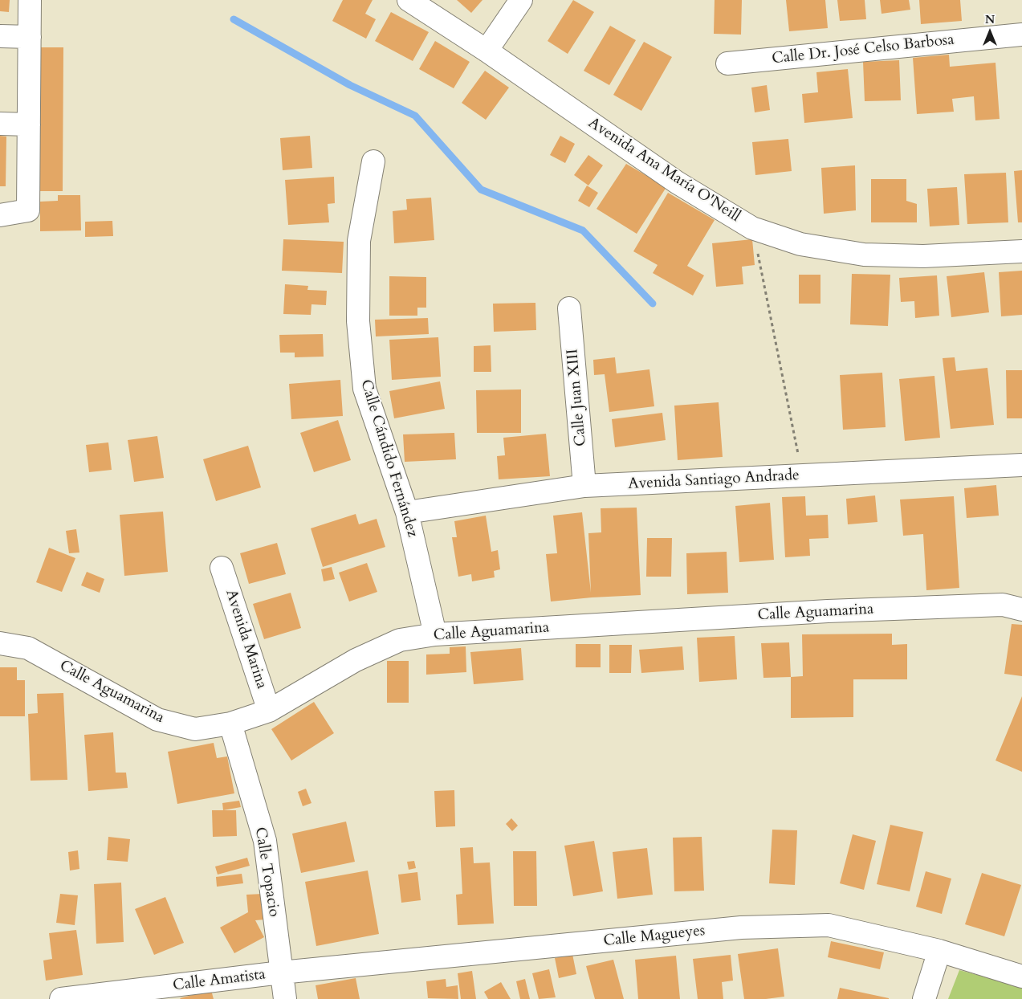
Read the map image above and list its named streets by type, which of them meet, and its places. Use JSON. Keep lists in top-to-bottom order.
{
  "streets": {
    "street": [
      "Calle Dr. José Celso Barbosa",
      "Avenida Ana María O'Neill",
      "Calle Juan XIII",
      "Calle Cándido Fernández",
      "Avenida Santiago Andrade",
      "Calle Aguamarina",
      "Avenida Marina",
      "Calle Topacio",
      "Calle Magueyes",
      "Calle Amatista"
    ]
  },
  "crossings": [
    ["Calle Juan XIII", "Avenida Santiago Andrade"],
    ["Calle Cándido Fernández", "Avenida Santiago Andrade"],
    ["Calle Cándido Fernández", "Calle Aguamarina"],
    ["Calle Aguamarina", "Avenida Marina"],
    ["Calle Aguamarina", "Calle Topacio"],
    ["Calle Topacio", "Calle Magueyes"],
    ["Calle Topacio", "Calle Amatista"],
    ["Calle Magueyes", "Calle Amatista"]
  ],
  "north": "top"
}
